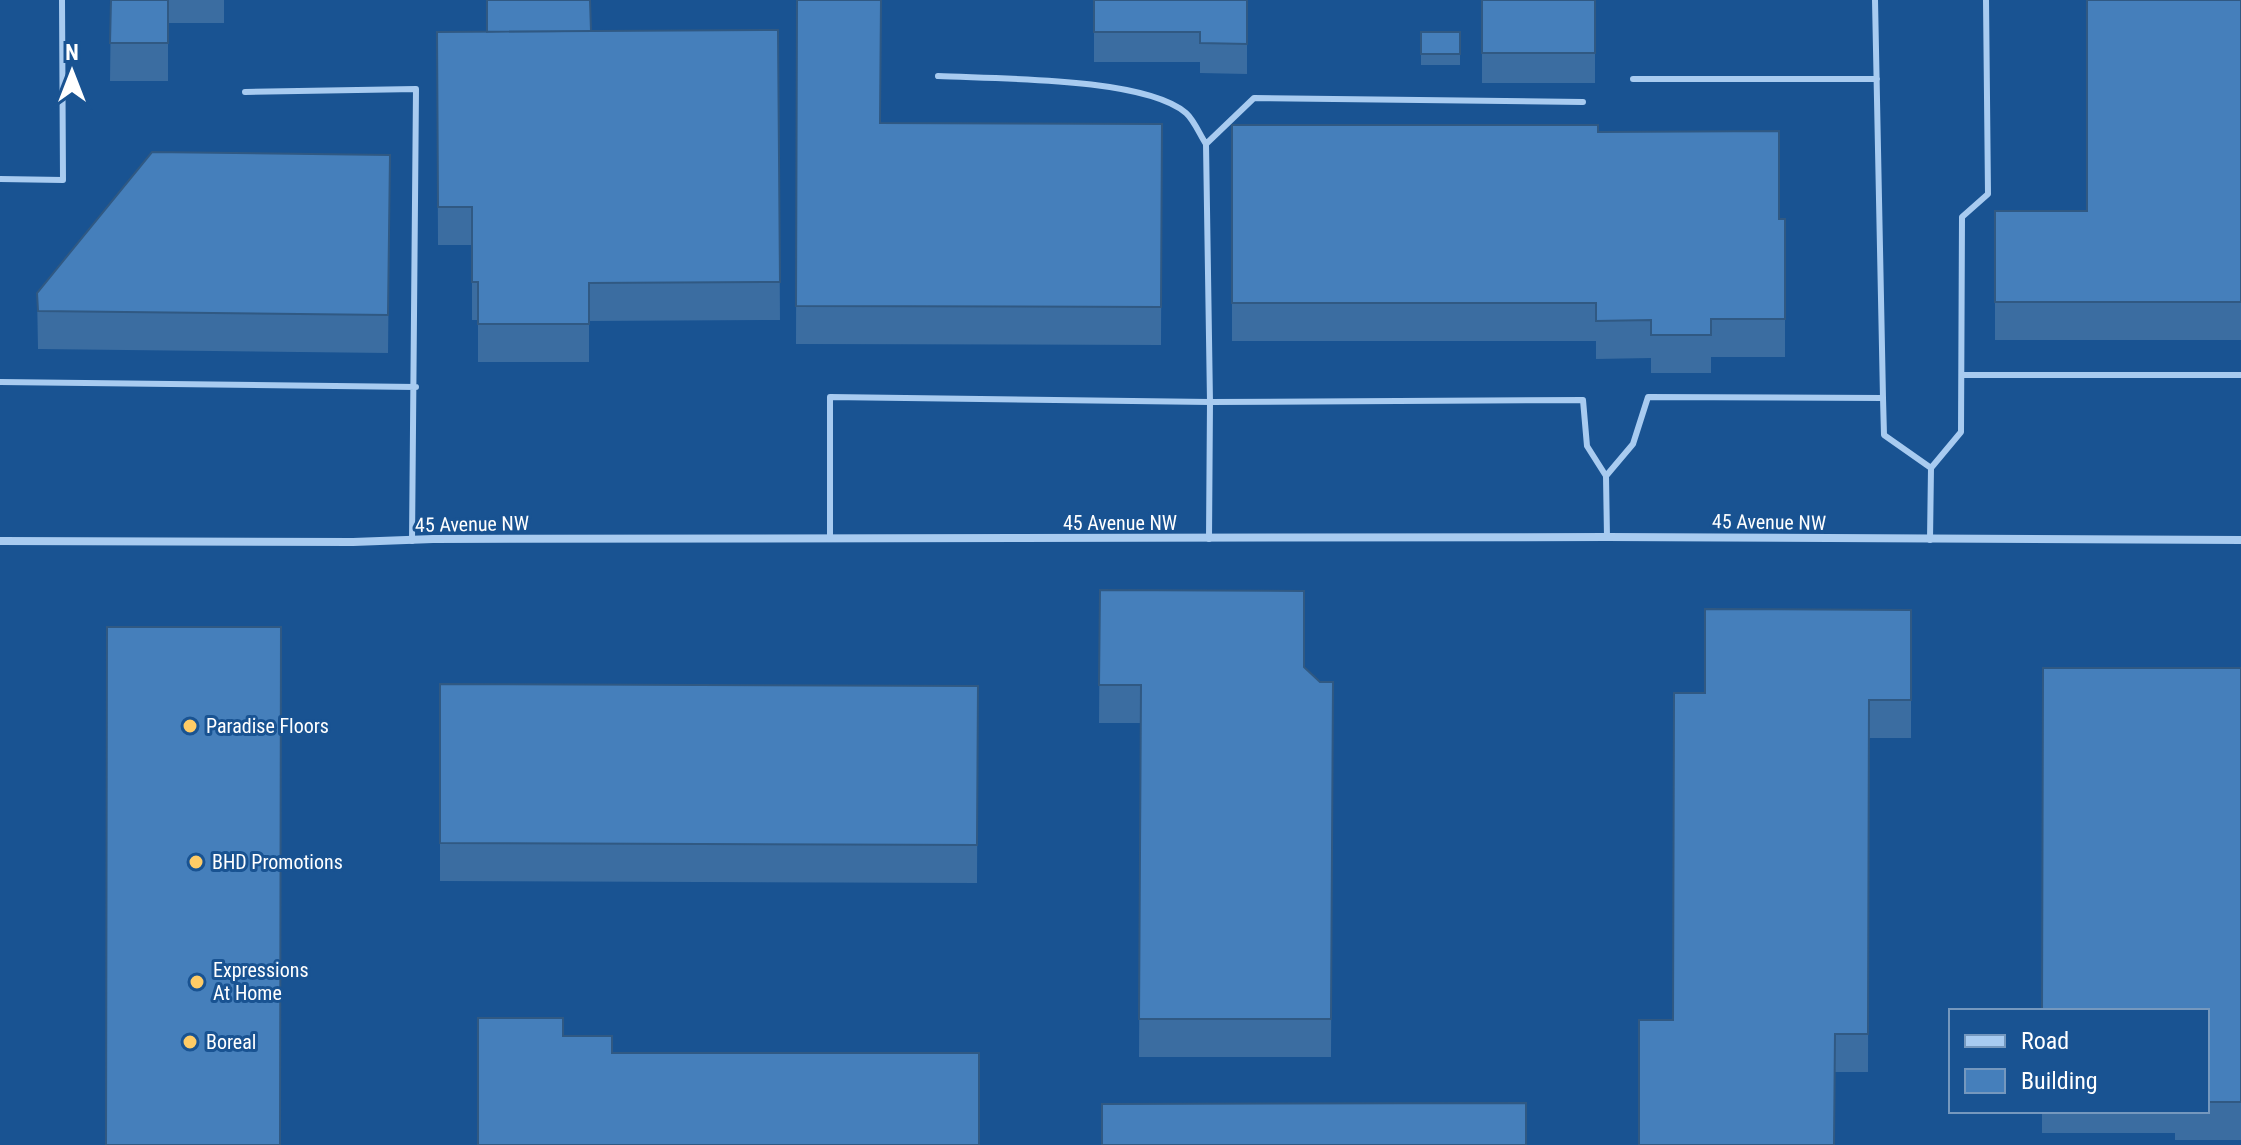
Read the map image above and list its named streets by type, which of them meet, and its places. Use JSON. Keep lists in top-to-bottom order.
{
  "streets": {
    "street": ["45 Avenue NW"]
  },
  "places": [
    "Paradise Floors",
    "BHD Promotions",
    "Expressions At Home",
    "Boreal"
  ],
  "legend": ["Road", "Building"],
  "north": "top"
}
